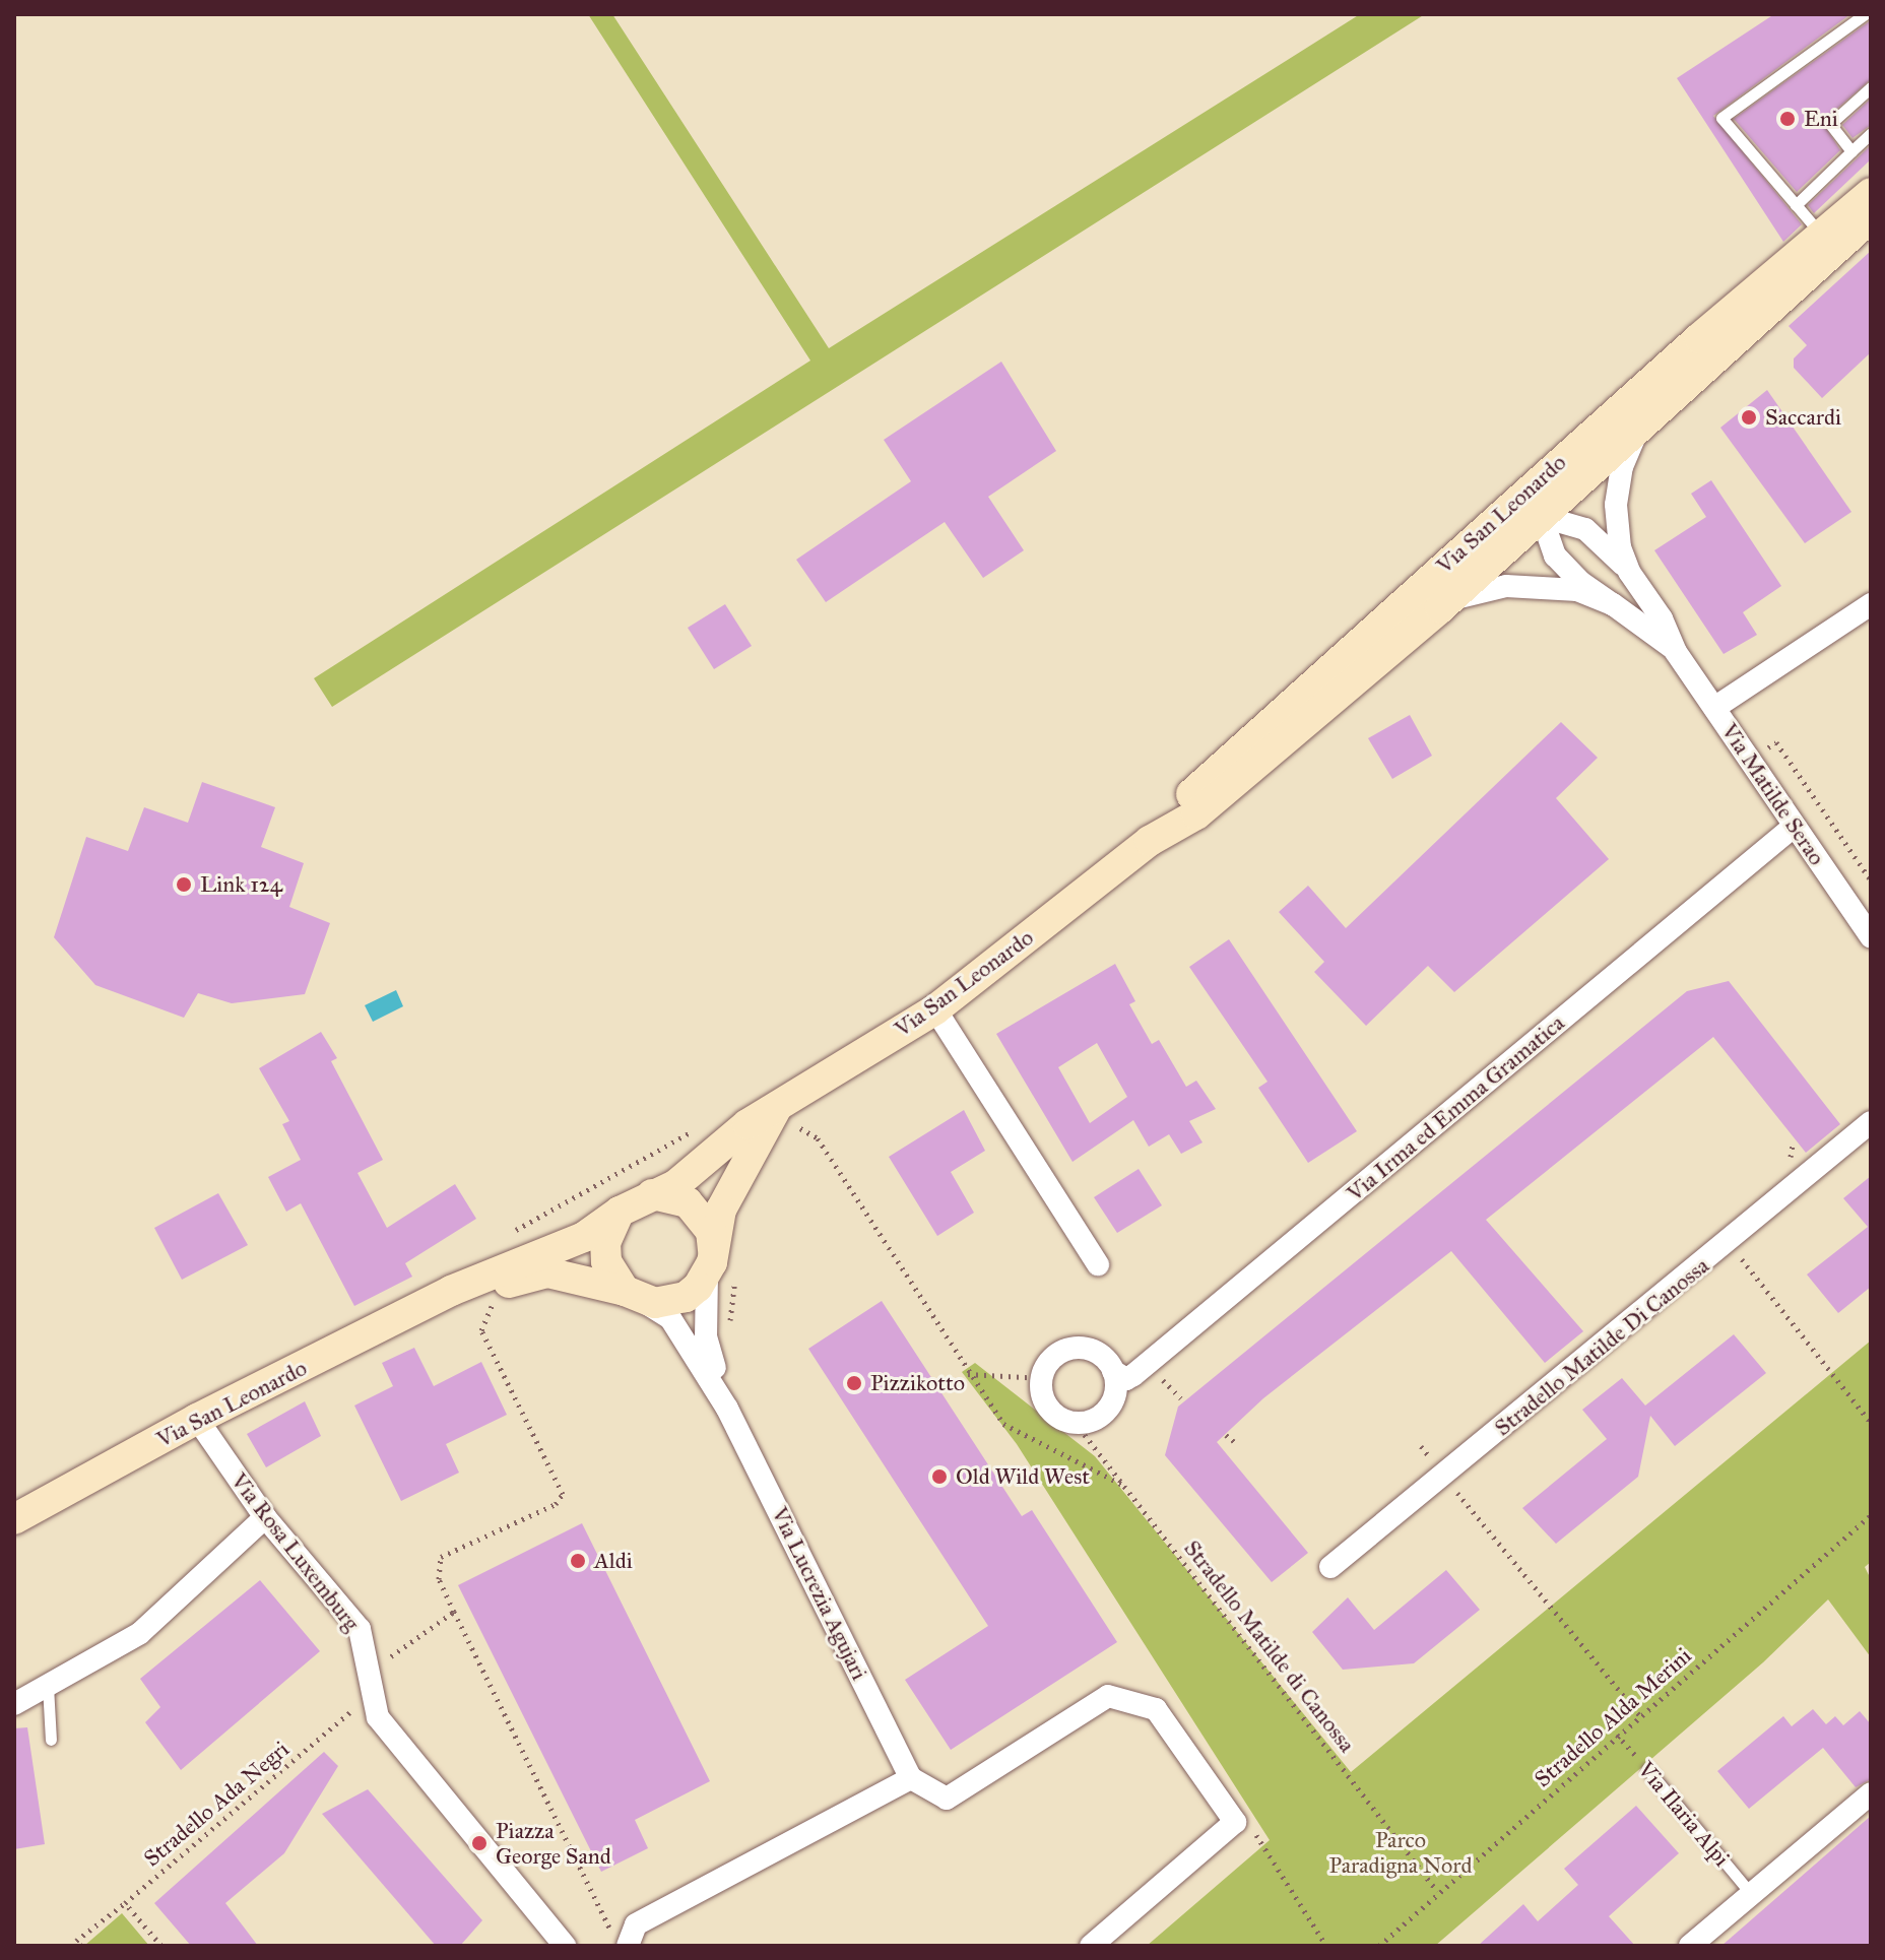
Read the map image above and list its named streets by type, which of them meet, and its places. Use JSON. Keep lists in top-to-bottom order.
{
  "streets": {
    "main road": ["Via San Leonardo"],
    "street": [
      "Via Matilde Serao",
      "Via Irma ed Emma Gramatica",
      "Stradello Matilde Di Canossa",
      "Via Rosa Luxemburg",
      "Via Lucrezia Agujari"
    ],
    "lane": ["Via Ilaria Alpi"],
    "path": ["Stradello Matilde di Canossa", "Stradello Alda Merini", "Stradello Ada Negri"]
  },
  "crossings": [
    ["Via San Leonardo", "Via Matilde Serao"],
    ["Via San Leonardo", "Via Rosa Luxemburg"],
    ["Via Matilde Serao", "Via Irma ed Emma Gramatica"],
    ["Via Irma ed Emma Gramatica", "Stradello Matilde di Canossa"],
    ["Via Rosa Luxemburg", "Stradello Ada Negri"],
    ["Stradello Matilde di Canossa", "Stradello Alda Merini"],
    ["Stradello Alda Merini", "Via Ilaria Alpi"]
  ],
  "parks": ["Parco Paradigna Nord"],
  "places": [
    "Eni",
    "Saccardi",
    "Link 124",
    "Pizzikotto",
    "Old Wild West",
    "Aldi",
    "Piazza George Sand"
  ]
}
